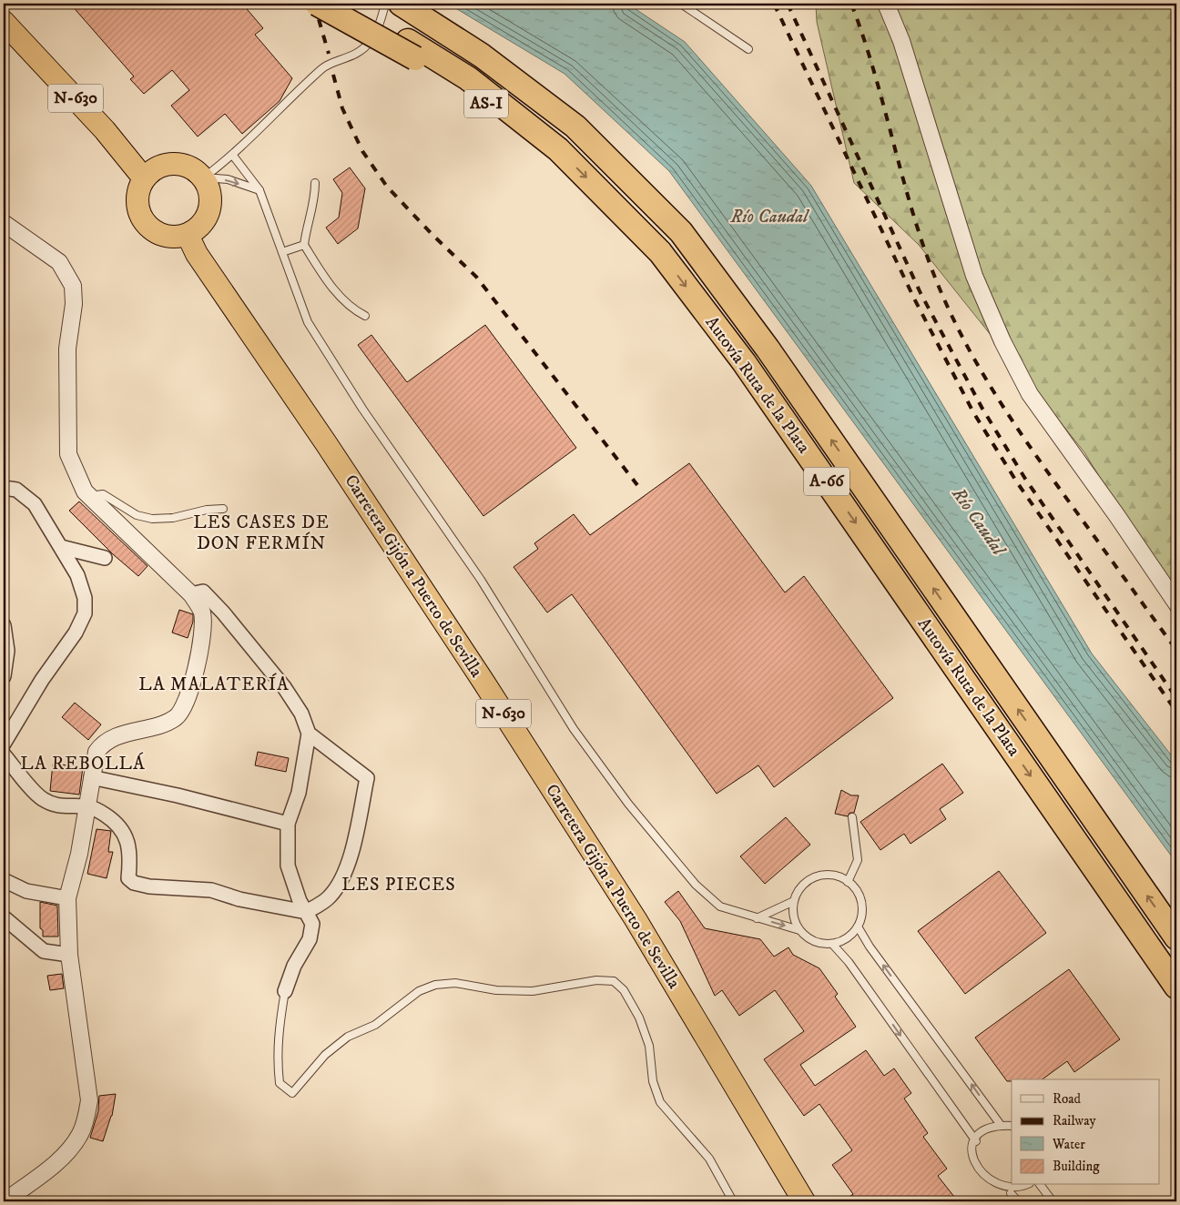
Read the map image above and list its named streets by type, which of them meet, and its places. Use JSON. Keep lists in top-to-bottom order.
{
  "streets": {
    "highway": [
      "N-630",
      "Autovía Ruta de la Plata",
      "A-66",
      "Carretera Gijón a Puerto de Sevilla"
    ]
  },
  "crossings": [
    ["N-630", "Carretera Gijón a Puerto de Sevilla"]
  ],
  "districts": [
    "LES CASES DE DON FERMÍN",
    "LA MALATERÍA",
    "LA REBOLLÁ",
    "LES PIECES"
  ],
  "water": ["Río Caudal"],
  "legend": [
    "Road",
    "Railway",
    "Water",
    "Building"
  ]
}
